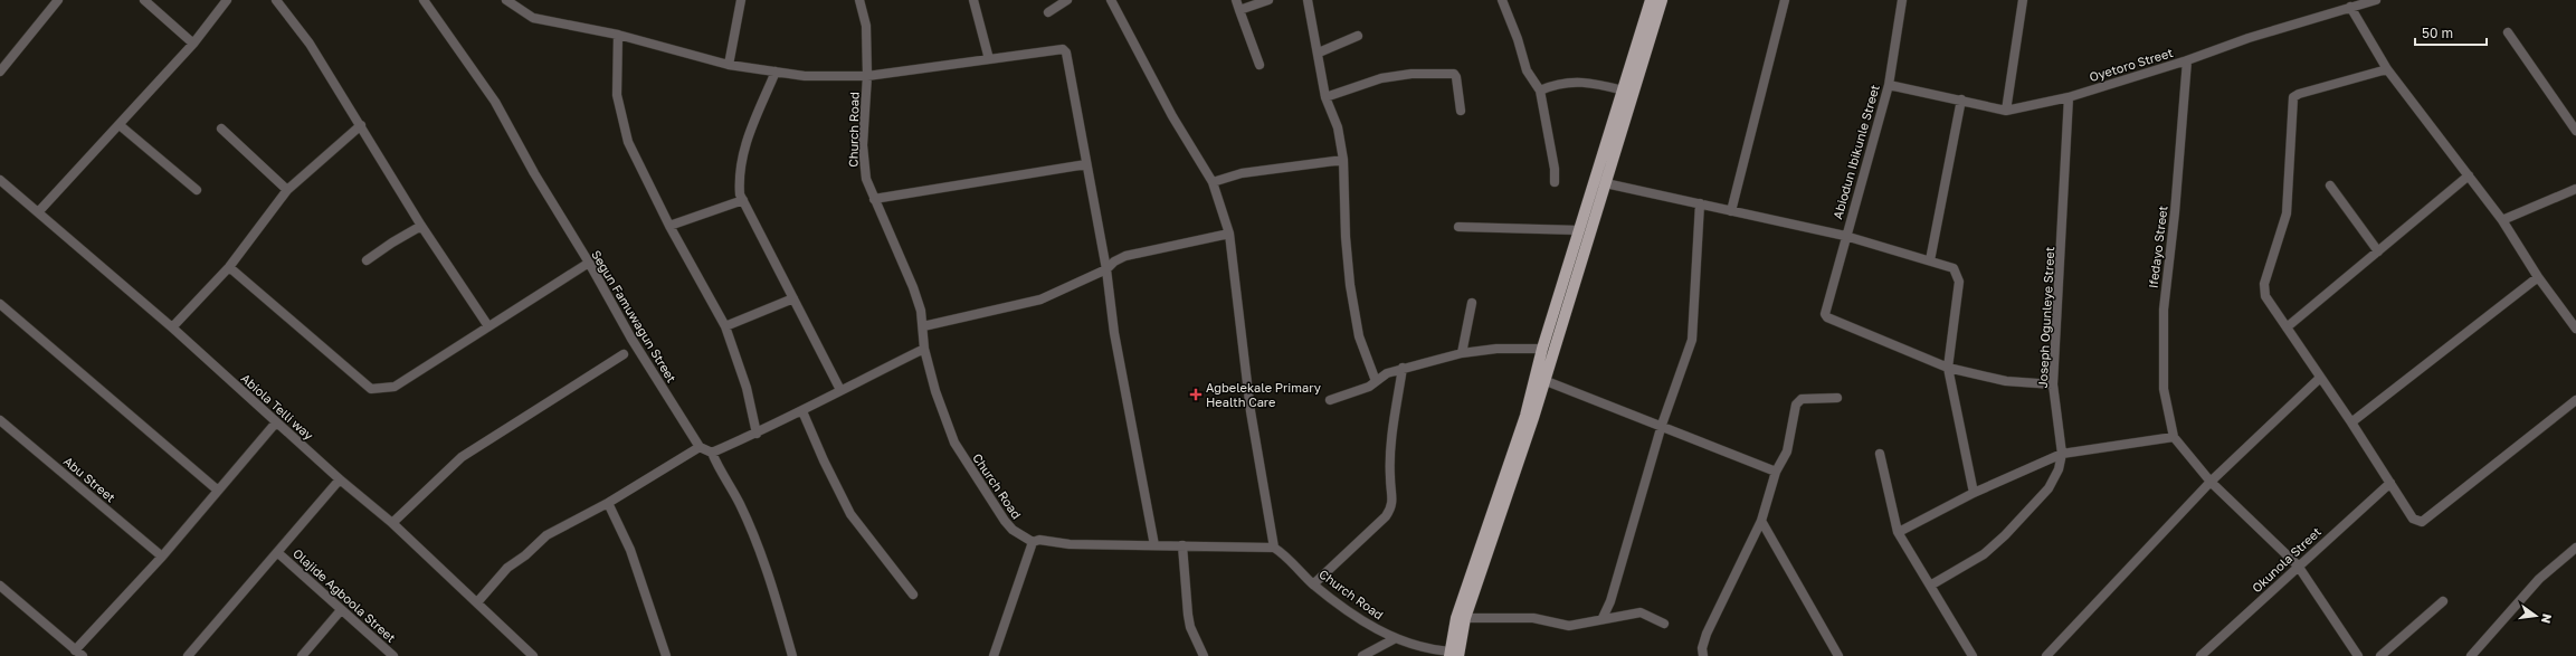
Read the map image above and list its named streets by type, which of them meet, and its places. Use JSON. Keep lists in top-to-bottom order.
{
  "streets": {
    "street": [
      "Oyetoro Street",
      "Church Road",
      "Abiodun Ibikunle Street",
      "Ifedayo Street",
      "Segun Famuwagun Street",
      "Joseph Ogunleye Street",
      "Abiola Telli way",
      "Abu Street",
      "Okunola Street",
      "Olajide Agboola Street"
    ]
  },
  "crossings": [
    ["Oyetoro Street", "Abiodun Ibikunle Street"],
    ["Oyetoro Street", "Ifedayo Street"],
    ["Oyetoro Street", "Joseph Ogunleye Street"]
  ],
  "places": {
    "health": ["Agbelekale Primary Health Care"]
  },
  "scale_bar": "50 m",
  "north": "right"
}
